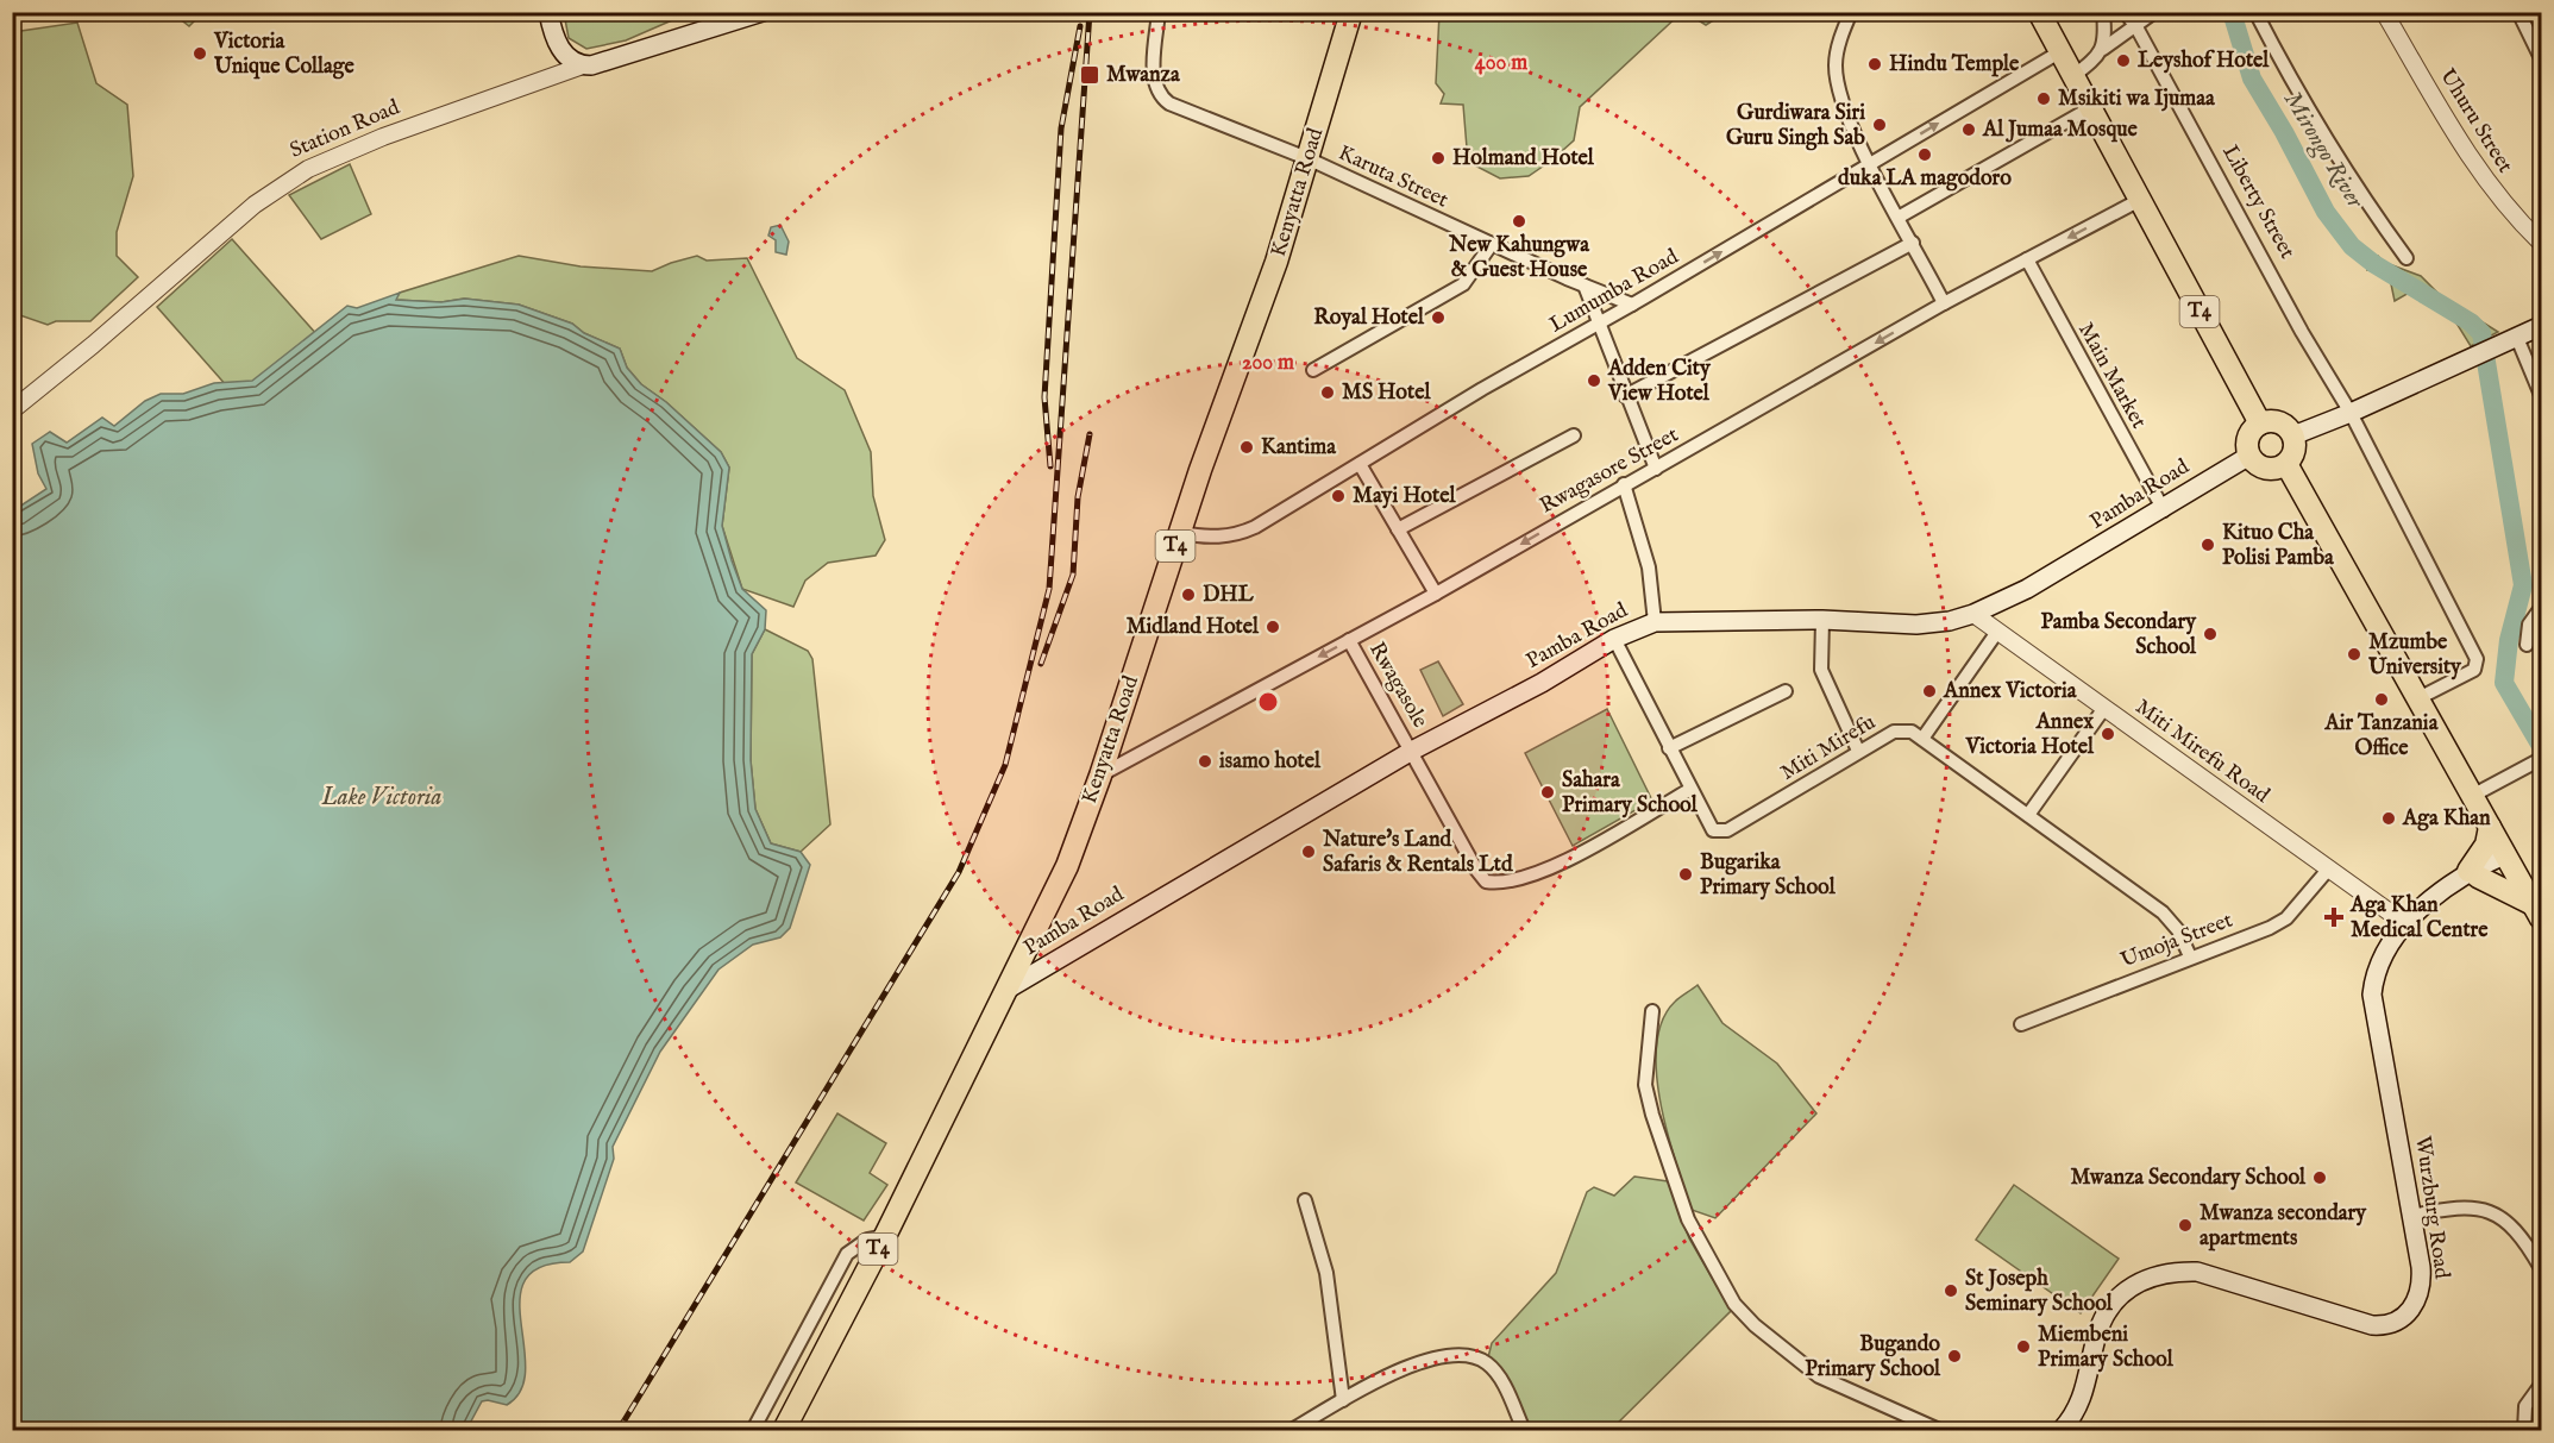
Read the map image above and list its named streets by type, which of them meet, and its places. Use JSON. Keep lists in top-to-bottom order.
{
  "streets": {
    "highway": ["Kenyatta Road", "T4"],
    "main road": ["Station Road", "Pamba Road", "Wurzburg Road"],
    "street": [
      "Uhuru Street",
      "Karuta Street",
      "Liberty Street",
      "Lumumba Road",
      "Main Market",
      "Rwagasore Street",
      "Rwagasole",
      "Miti Mirefu",
      "Miti Mirefu Road",
      "Umoja Street"
    ]
  },
  "crossings": [
    ["Karuta Street", "Kenyatta Road"],
    ["Karuta Street", "Lumumba Road"],
    ["Kenyatta Road", "Lumumba Road"],
    ["Kenyatta Road", "Rwagasore Street"],
    ["Kenyatta Road", "Pamba Road"],
    ["Lumumba Road", "T4"],
    ["T4", "Rwagasore Street"],
    ["T4", "Pamba Road"],
    ["Main Market", "Rwagasore Street"],
    ["Main Market", "Pamba Road"],
    ["Rwagasore Street", "Rwagasole"],
    ["Pamba Road", "Rwagasole"],
    ["Pamba Road", "Miti Mirefu"],
    ["Pamba Road", "Miti Mirefu Road"],
    ["Rwagasole", "Miti Mirefu"],
    ["Miti Mirefu", "Umoja Street"],
    ["Miti Mirefu Road", "Umoja Street"],
    ["Miti Mirefu Road", "Wurzburg Road"]
  ],
  "water": ["Mirongo River", "Lake Victoria"],
  "places": {
    "other": [
      "Victoria Unique Collage",
      "Leyshof Hotel",
      "Hindu Temple",
      "Msikiti wa Ijumaa",
      "Gurdiwara Siri Guru Singh Sab",
      "Al Jumaa Mosque",
      "duka LA magodoro",
      "Holmand Hotel",
      "New Kahungwa & Guest House",
      "Royal Hotel",
      "Adden City View Hotel",
      "MS Hotel",
      "Kantima",
      "Mayi Hotel",
      "Kituo Cha Polisi Pamba",
      "DHL",
      "Midland Hotel",
      "Pamba Secondary School",
      "Mzumbe University",
      "Annex Victoria",
      "Air Tanzania Office",
      "Annex Victoria Hotel",
      "isamo hotel",
      "Sahara Primary School",
      "Aga Khan",
      "Nature's Land Safaris & Rentals Ltd",
      "Bugarika Primary School",
      "Mwanza Secondary School",
      "Mwanza secondary apartments",
      "St Joseph Seminary School",
      "Miembeni Primary School",
      "Bugando Primary School"
    ],
    "transit": ["Mwanza"],
    "health": ["Aga Khan Medical Centre"]
  },
  "rings": ["400 m", "200 m"]
}
